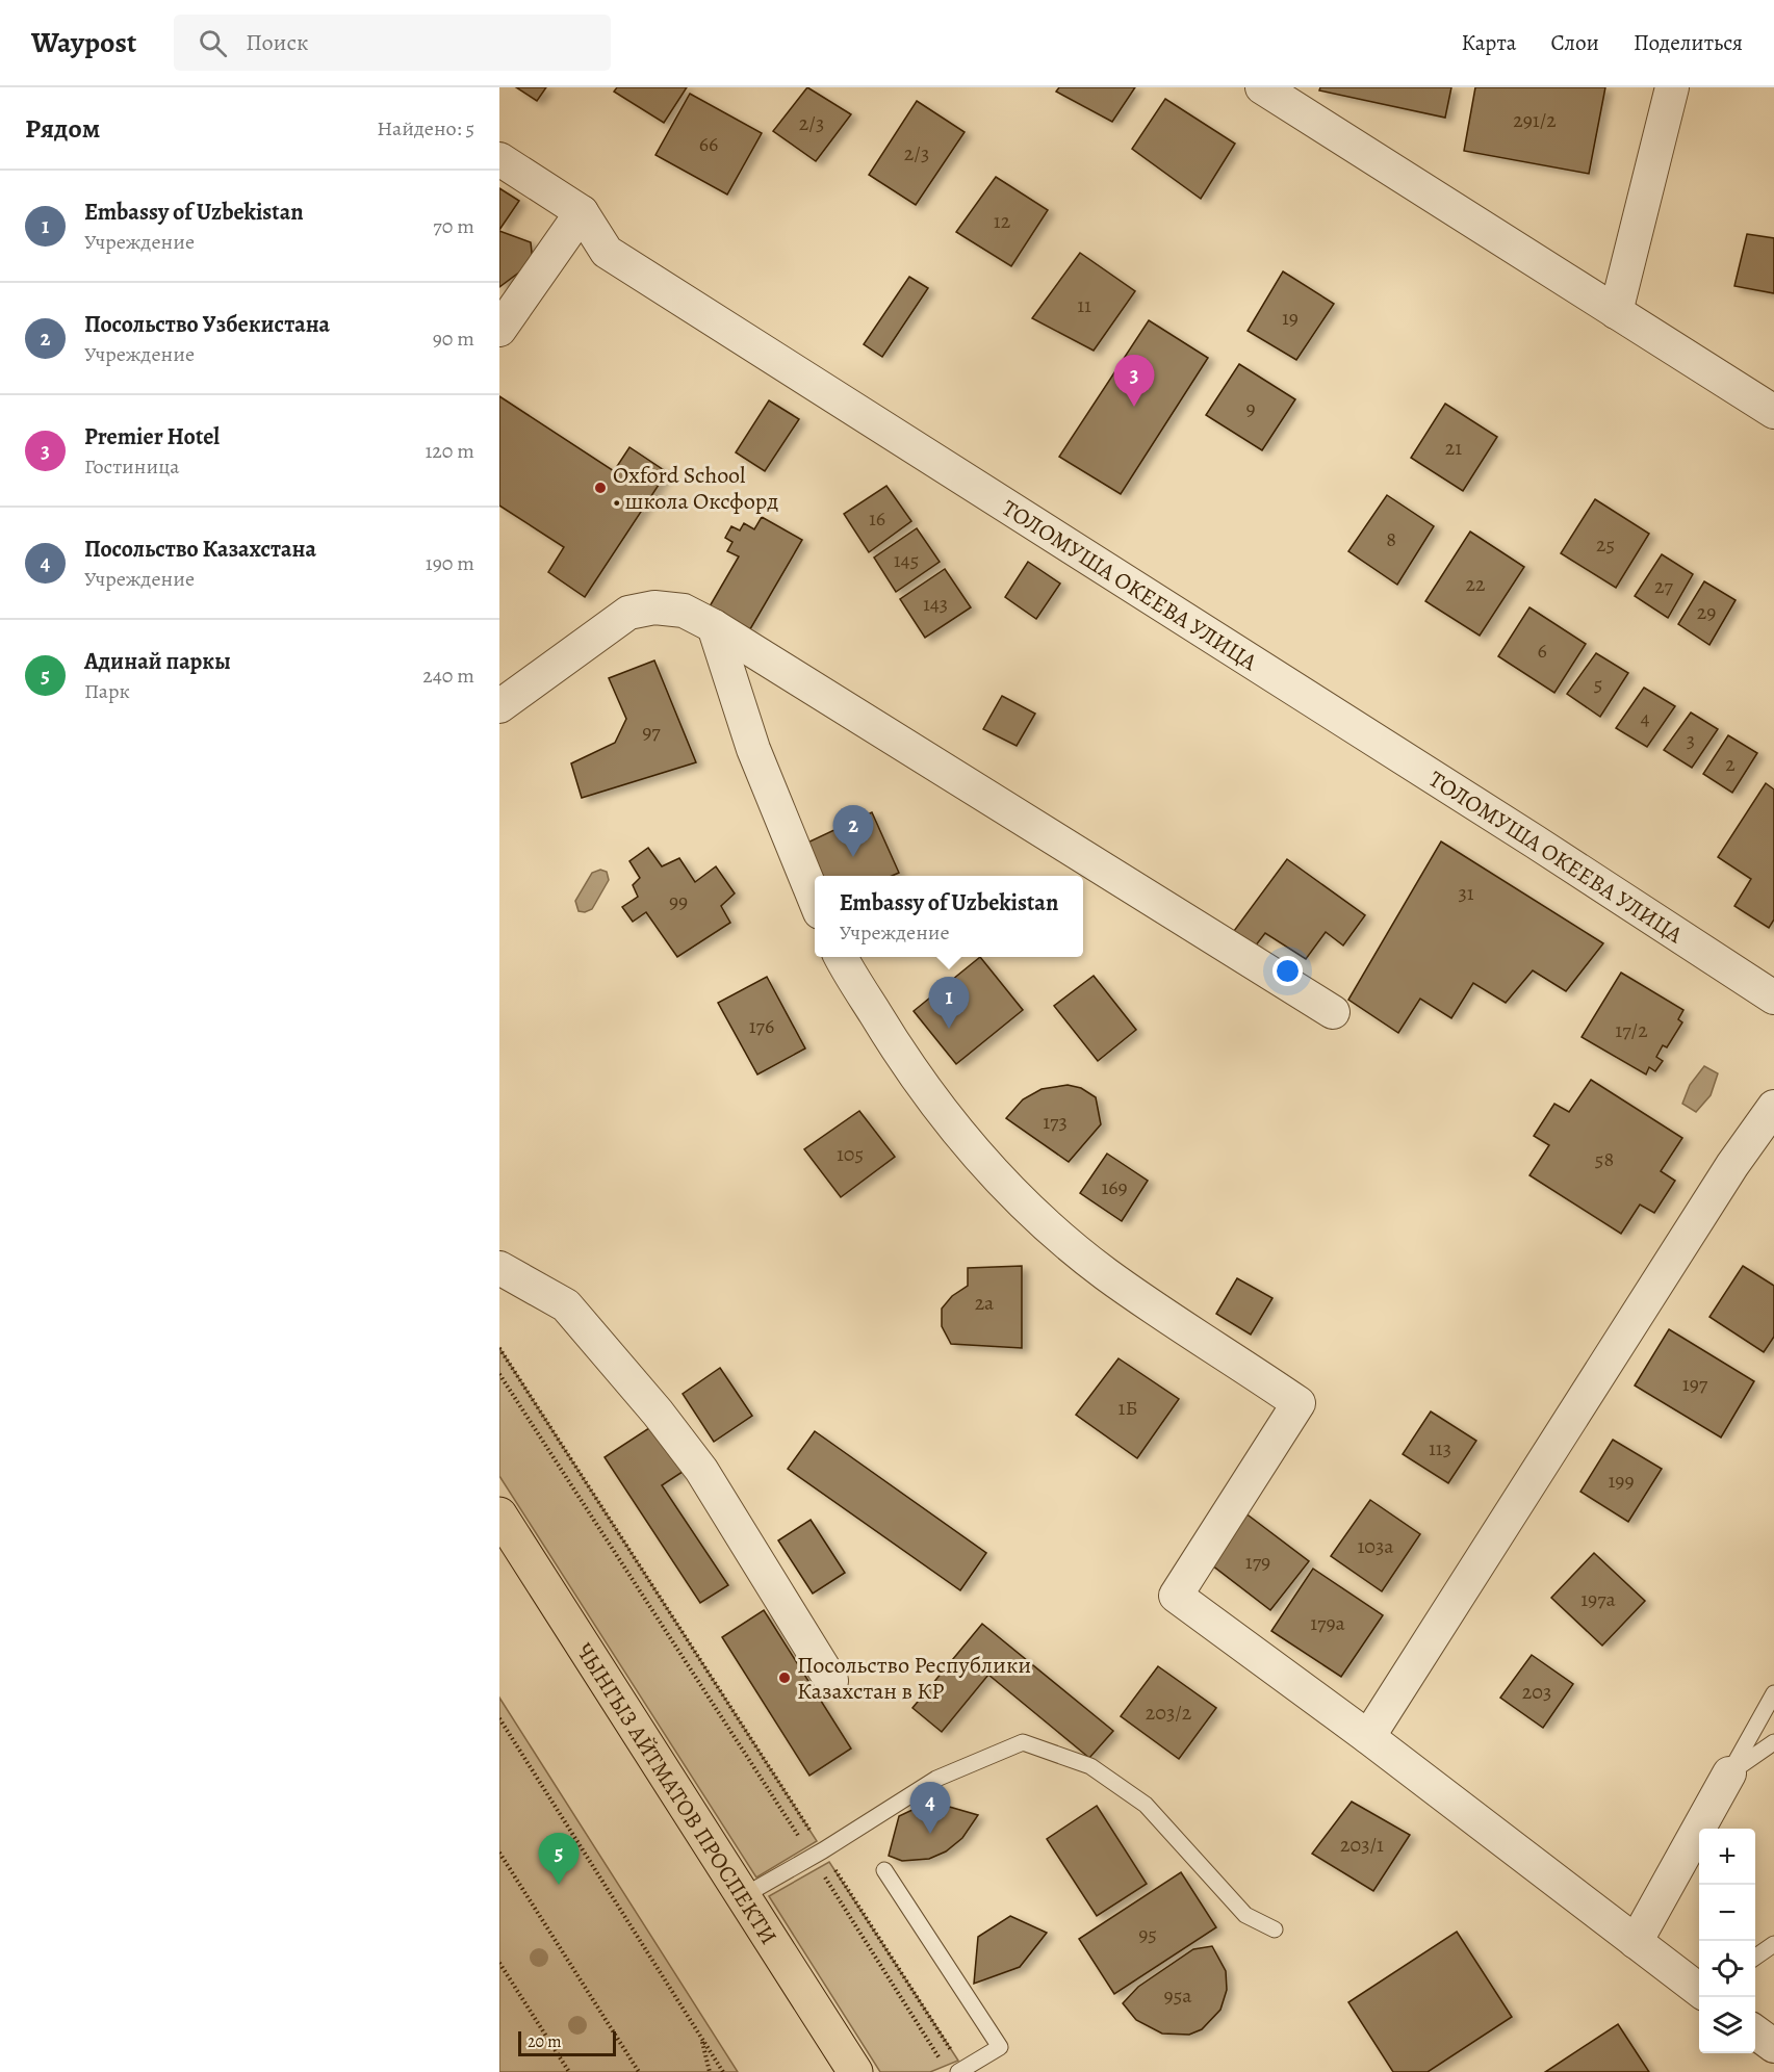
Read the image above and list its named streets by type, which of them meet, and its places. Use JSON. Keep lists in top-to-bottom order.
{
  "streets": {
    "main road": ["ЧЫНГЫЗ АЙТМАТОВ ПРОСПЕКТИ"],
    "street": ["ТОЛОМУША ОКЕЕВА УЛИЦА"]
  },
  "places": ["Oxford School • школа Оксфорд", "Посольство Республики Казахстан в КР"],
  "house_numbers": [
    "291/2",
    "2/3",
    "66",
    "2/3",
    "12",
    "11",
    "19",
    "9",
    "21",
    "16",
    "8",
    "25",
    "145",
    "22",
    "27",
    "143",
    "29",
    "6",
    "5",
    "4",
    "97",
    "3",
    "2",
    "31",
    "99",
    "176",
    "17/2",
    "173",
    "105",
    "58",
    "169",
    "2а",
    "197",
    "1Б",
    "113",
    "199",
    "103а",
    "179",
    "197а",
    "179а",
    "203",
    "203/2",
    "203/1",
    "95",
    "95а"
  ],
  "scale_bar": "20 m",
  "page": {
    "header": "Waypost",
    "search": "Поиск",
    "nav": ["Карта", "Слои", "Поделиться"],
    "heading": ["Рядом", "Найдено: 5"],
    "list": [
      {
        "mark": "1",
        "name": "Embassy of Uzbekistan",
        "note": "Учреждение",
        "value": "70 m"
      },
      {
        "mark": "2",
        "name": "Посольство Узбекистана",
        "note": "Учреждение",
        "value": "90 m"
      },
      {
        "mark": "3",
        "name": "Premier Hotel",
        "note": "Гостиница",
        "value": "120 m"
      },
      {
        "mark": "4",
        "name": "Посольство Казахстана",
        "note": "Учреждение",
        "value": "190 m"
      },
      {
        "mark": "5",
        "name": "Адинай паркы",
        "note": "Парк",
        "value": "240 m"
      }
    ],
    "pins": [
      "3",
      "2",
      "1",
      "4",
      "5"
    ],
    "popup": ["Embassy of Uzbekistan", "Учреждение"],
    "map_buttons": ["+", "−"],
    "scale": "20 m"
  }
}
